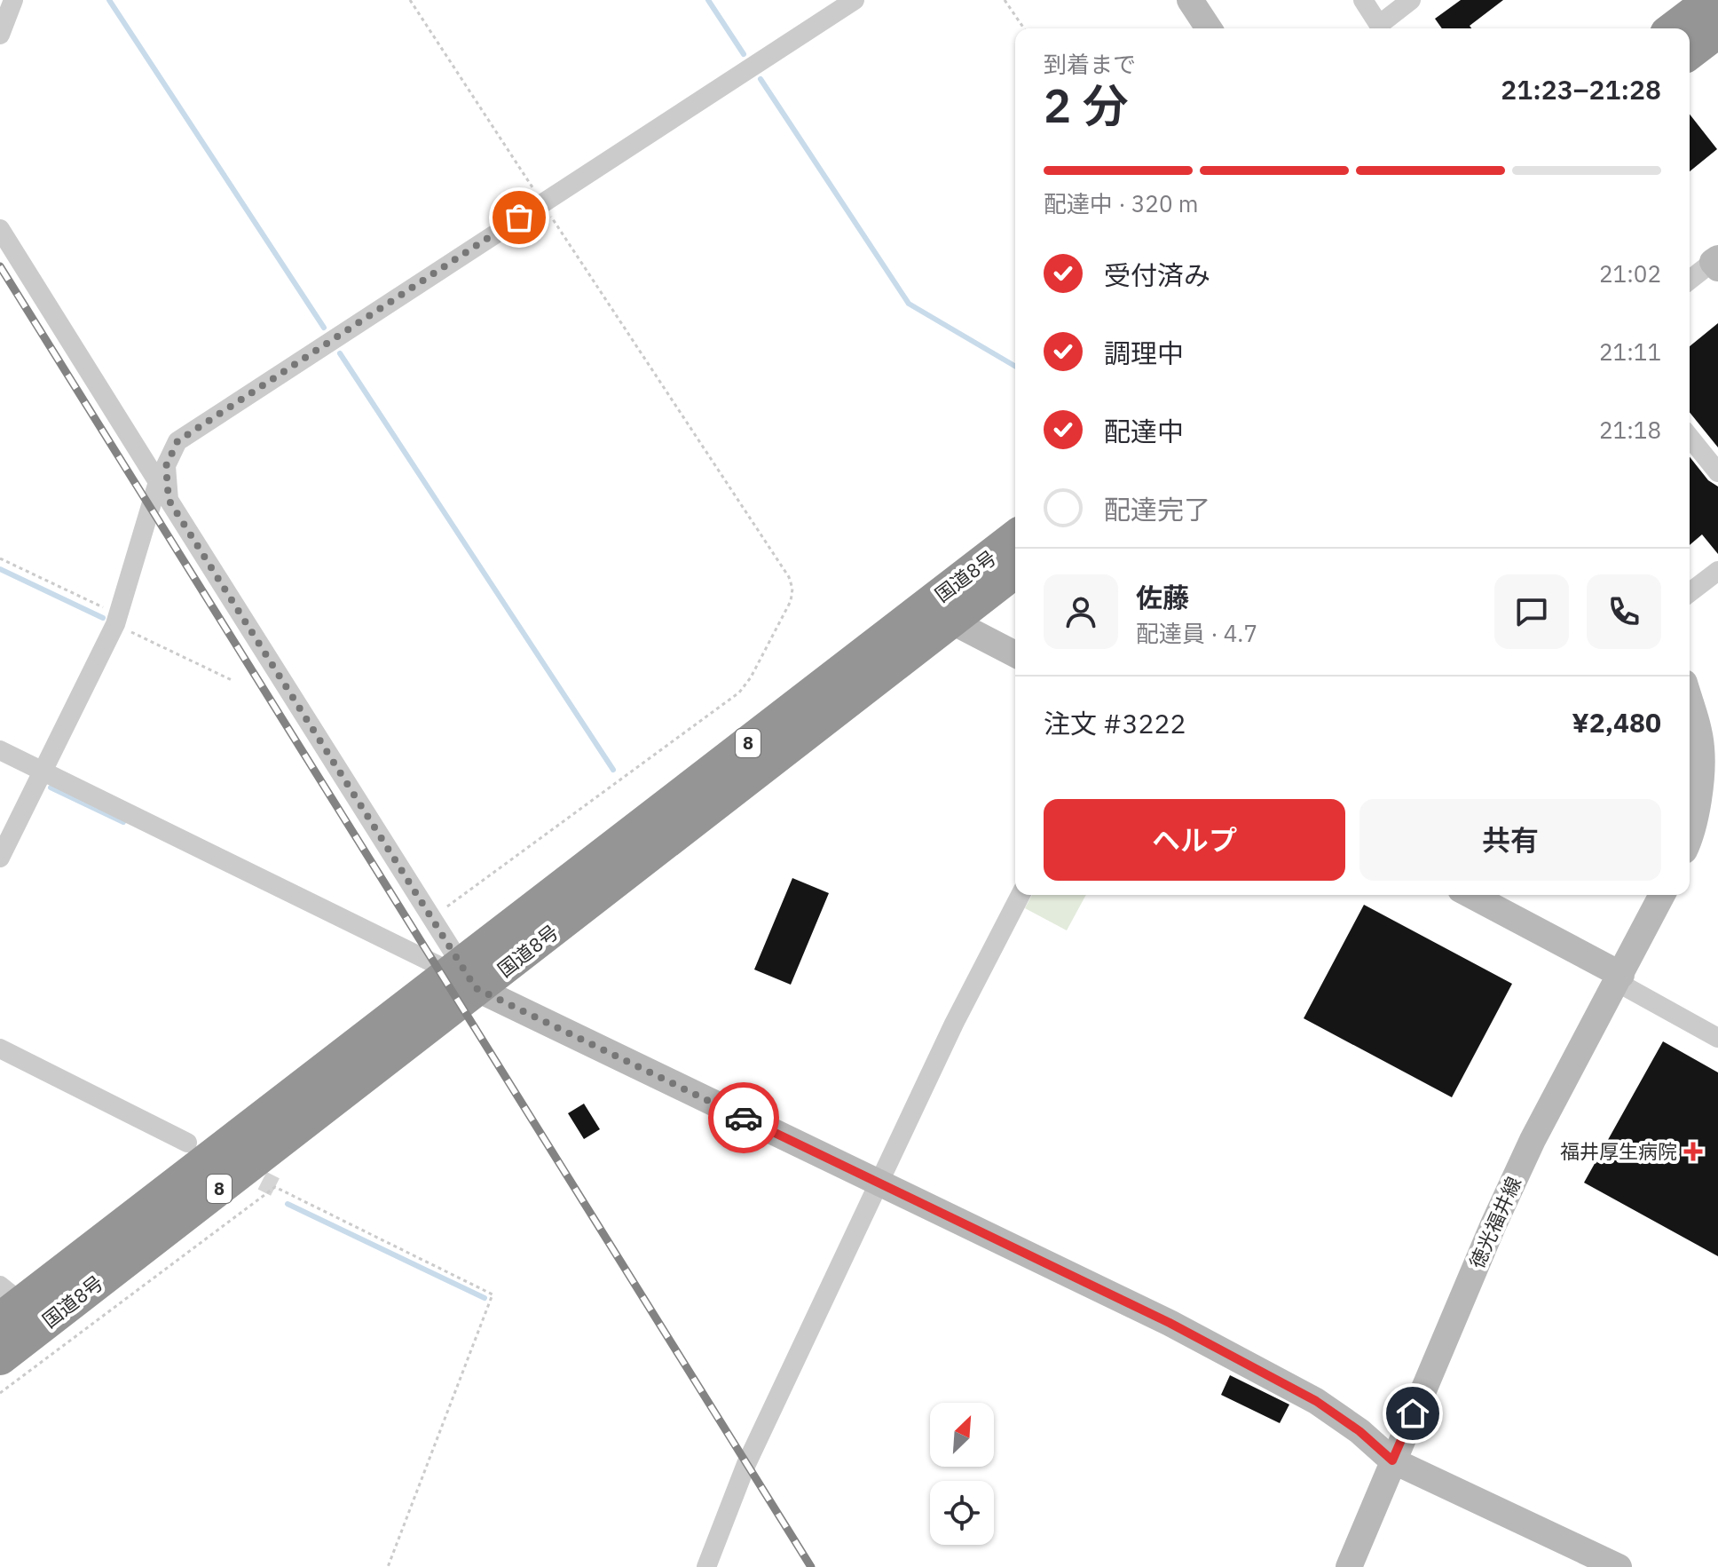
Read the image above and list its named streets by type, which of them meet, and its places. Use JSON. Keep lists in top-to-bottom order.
{
  "streets": {
    "highway": ["国道8号", "8"],
    "street": ["徳光福井線"]
  },
  "places": {
    "health": ["福井厚生病院"]
  },
  "north": "top right",
  "page": {
    "heading": ["2 分", "到着まで", "21:23–21:28"],
    "panel": [
      "佐藤",
      "配達員 · 4.7",
      "注文 #3222",
      "¥2,480"
    ],
    "bar": "配達中 · 320 m",
    "list": [
      ["受付済み", "21:02"],
      ["調理中", "21:11"],
      ["配達中", "21:18"],
      "配達完了"
    ],
    "buttons": ["ヘルプ", "共有"]
  }
}
